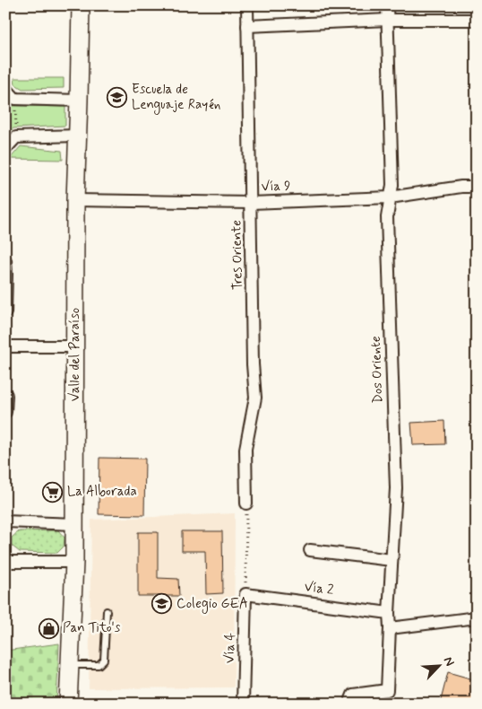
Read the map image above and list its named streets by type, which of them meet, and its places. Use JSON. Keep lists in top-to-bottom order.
{
  "streets": {
    "street": [
      "Vía 9",
      "Tres Oriente",
      "Valle del Paraíso",
      "Dos Oriente",
      "Vía 2",
      "Vía 4"
    ]
  },
  "crossings": [
    ["Vía 9", "Tres Oriente"],
    ["Vía 9", "Valle del Paraíso"],
    ["Vía 9", "Dos Oriente"],
    ["Dos Oriente", "Vía 2"],
    ["Vía 2", "Vía 4"]
  ],
  "places": {
    "school or university": ["Escuela de Lenguaje Rayén", "Colegio GEA"],
    "supermarket": ["La Alborada"],
    "shop": ["Pan Tito's"]
  },
  "north": "top right"
}
